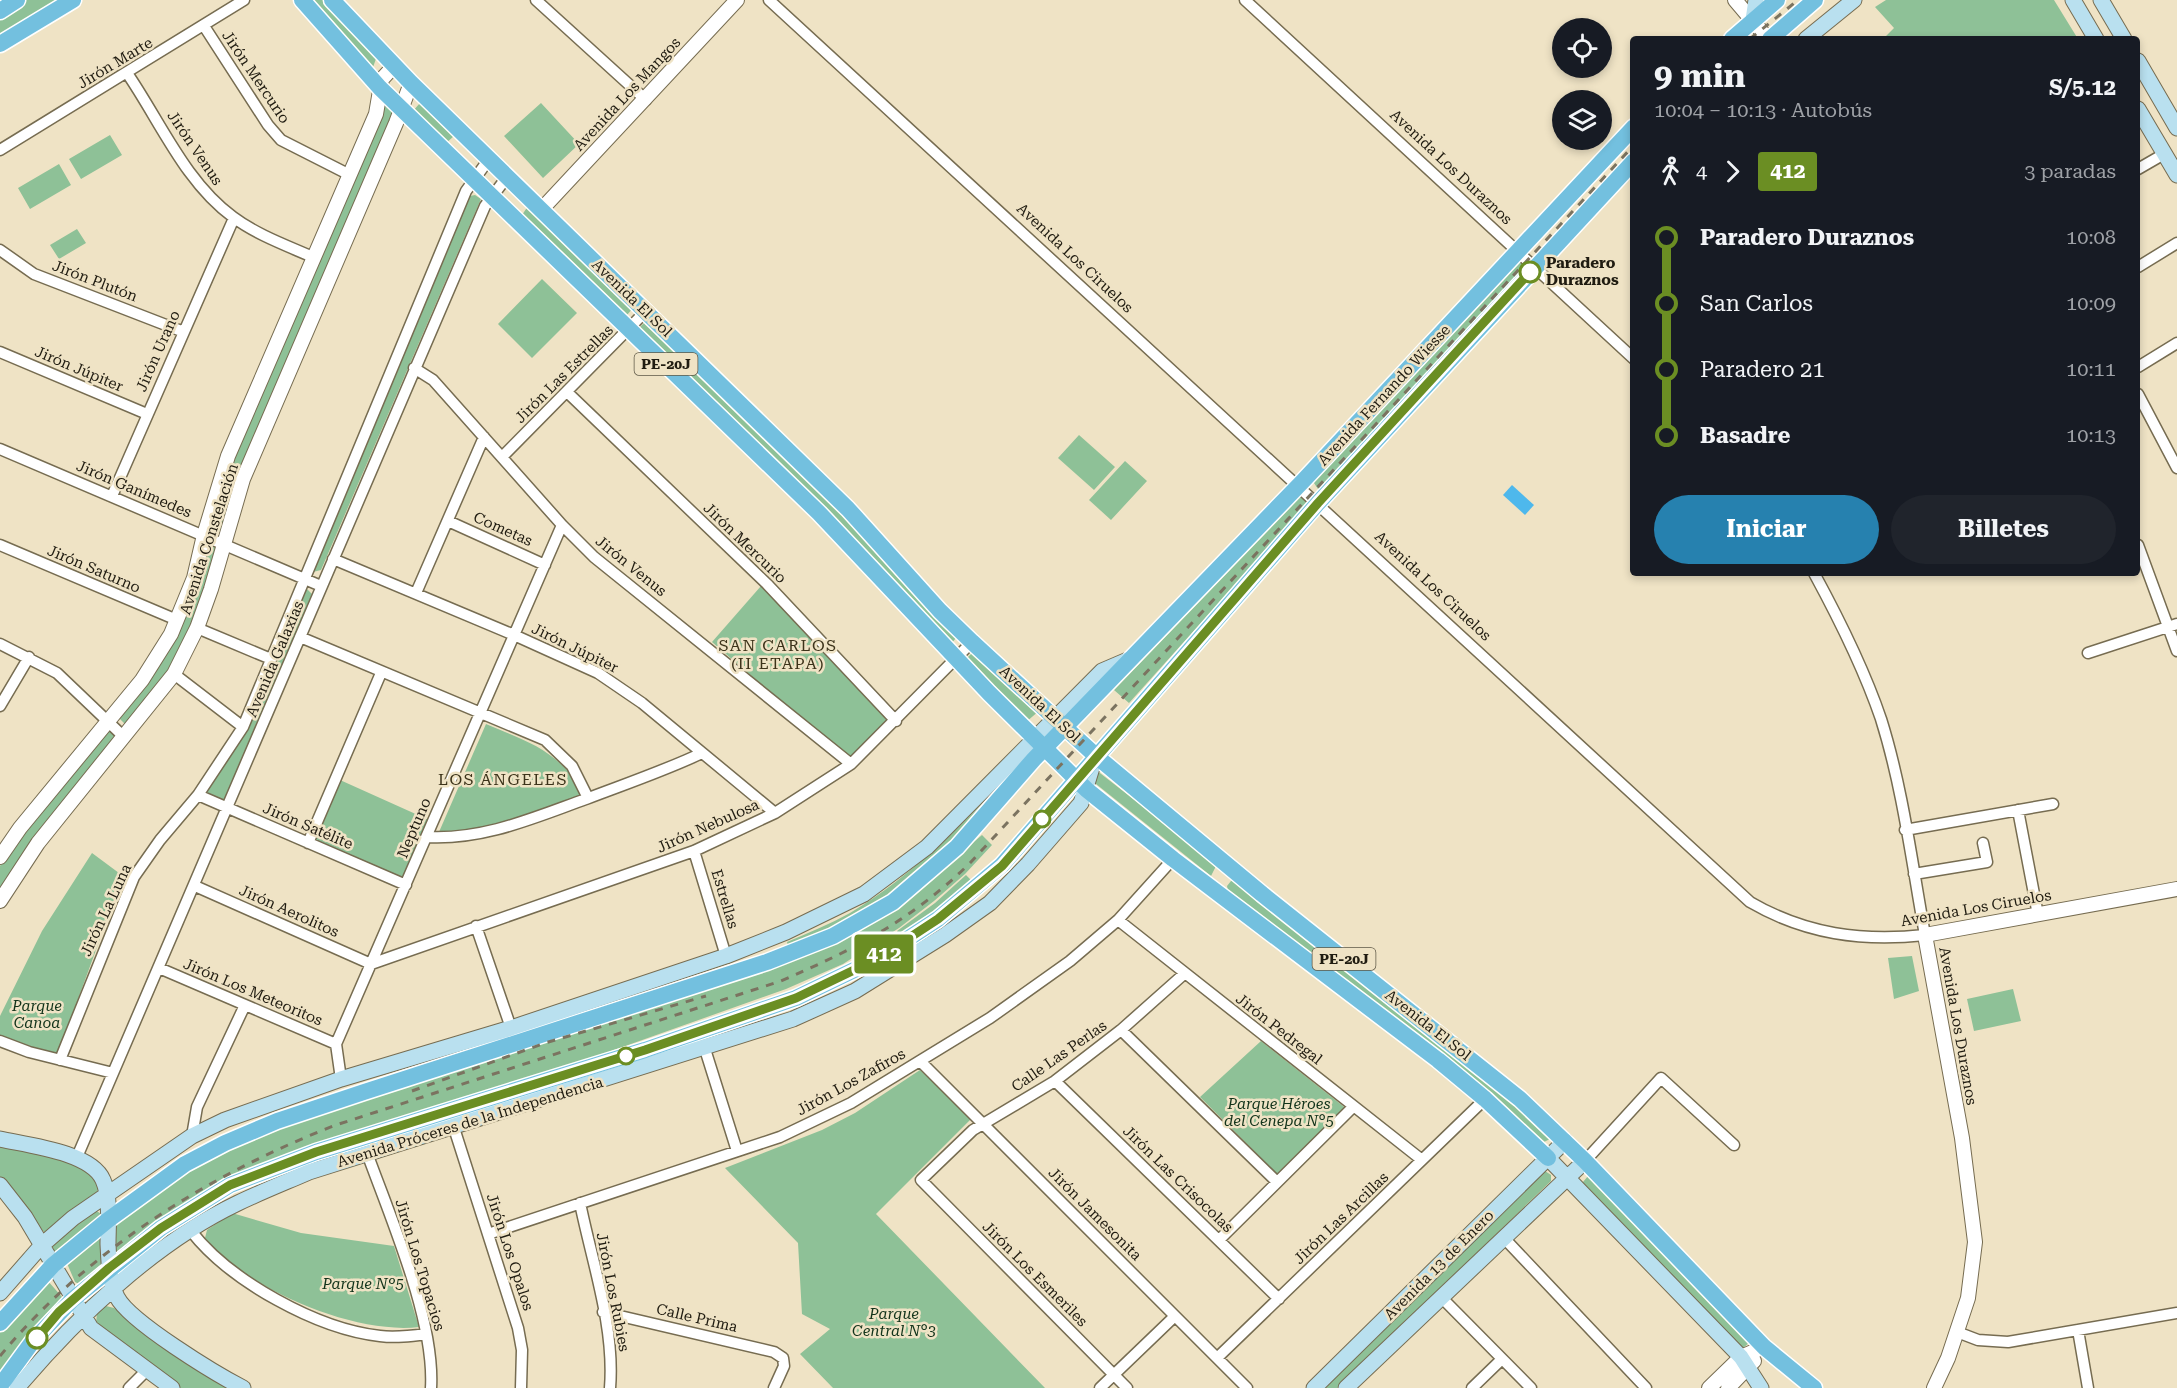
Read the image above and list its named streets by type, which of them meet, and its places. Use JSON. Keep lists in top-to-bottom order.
{
  "streets": {
    "main road": [
      "Avenida El Sol",
      "PE-20J",
      "Avenida Fernando Wiesse",
      "Avenida Próceres de la Independencia",
      "Avenida 13 de Enero"
    ],
    "street": [
      "Jirón Marte",
      "Jirón Mercurio",
      "Avenida Los Mangos",
      "Jirón Venus",
      "Avenida Los Duraznos",
      "Avenida Los Ciruelos",
      "Jirón Plutón",
      "Jirón Urano",
      "Jirón Júpiter",
      "Jirón Las Estrellas",
      "Jirón Ganímedes",
      "Cometas",
      "Avenida Constelación",
      "Jirón Saturno",
      "Avenida Galaxias",
      "Jirón Satélite",
      "Jirón Nebulosa",
      "Neptuno",
      "Estrellas",
      "Jirón La Luna",
      "Jirón Aerolitos",
      "Jirón Los Meteoritos",
      "Jirón Pedregal",
      "Calle Las Perlas",
      "Jirón Los Zafiros",
      "Jirón Las Crisocolas",
      "Jirón Jamesonita",
      "Jirón Las Arcillas",
      "Jirón Los Opalos",
      "Jirón Los Topacios",
      "Jirón Los Esmeriles",
      "Jirón Los Rubies",
      "Calle Prima"
    ]
  },
  "crossings": [
    ["Jirón Marte", "Jirón Mercurio"],
    ["Jirón Marte", "Jirón Venus"],
    ["Jirón Mercurio", "Jirón Las Estrellas"],
    ["Jirón Mercurio", "Avenida Constelación"],
    ["Jirón Mercurio", "Jirón Nebulosa"],
    ["Avenida Los Mangos", "Avenida El Sol"],
    ["Jirón Venus", "Jirón Urano"],
    ["Jirón Venus", "Jirón Las Estrellas"],
    ["Jirón Venus", "Avenida Constelación"],
    ["Jirón Venus", "Avenida Galaxias"],
    ["Jirón Venus", "Jirón Nebulosa"],
    ["Jirón Venus", "Neptuno"],
    ["Avenida Los Duraznos", "Avenida Los Ciruelos"],
    ["Avenida Los Duraznos", "Avenida Fernando Wiesse"],
    ["Avenida Los Ciruelos", "Avenida Fernando Wiesse"],
    ["Jirón Plutón", "Jirón Urano"],
    ["Avenida El Sol", "Jirón Las Estrellas"],
    ["Avenida El Sol", "Avenida Fernando Wiesse"],
    ["Avenida El Sol", "Avenida Constelación"],
    ["Avenida El Sol", "Avenida Galaxias"],
    ["Avenida El Sol", "Jirón Nebulosa"],
    ["Avenida El Sol", "Jirón Los Zafiros"],
    ["Avenida El Sol", "Avenida Próceres de la Independencia"],
    ["Avenida El Sol", "Jirón Las Arcillas"],
    ["Avenida El Sol", "Avenida 13 de Enero"],
    ["Jirón Urano", "Jirón Júpiter"],
    ["Jirón Urano", "Jirón Ganímedes"],
    ["Jirón Júpiter", "Avenida Galaxias"],
    ["Jirón Júpiter", "Jirón Nebulosa"],
    ["Jirón Júpiter", "Neptuno"],
    ["Avenida Fernando Wiesse", "Avenida Próceres de la Independencia"],
    ["Jirón Ganímedes", "Avenida Constelación"],
    ["Jirón Ganímedes", "Avenida Galaxias"],
    ["Cometas", "Neptuno"],
    ["Avenida Constelación", "Jirón Saturno"],
    ["Avenida Galaxias", "Jirón Satélite"],
    ["Avenida Galaxias", "Jirón La Luna"],
    ["Avenida Galaxias", "Jirón Aerolitos"],
    ["Avenida Galaxias", "Jirón Los Meteoritos"],
    ["Jirón Satélite", "Neptuno"],
    ["Jirón Satélite", "Jirón La Luna"],
    ["Jirón Nebulosa", "Neptuno"],
    ["Jirón Nebulosa", "Estrellas"],
    ["Jirón Nebulosa", "Jirón Aerolitos"],
    ["Neptuno", "Jirón Aerolitos"],
    ["Neptuno", "Jirón Los Meteoritos"],
    ["Jirón Pedregal", "Calle Las Perlas"],
    ["Jirón Pedregal", "Jirón Los Zafiros"],
    ["Jirón Pedregal", "Jirón Las Arcillas"],
    ["Calle Las Perlas", "Jirón Las Crisocolas"],
    ["Calle Las Perlas", "Jirón Jamesonita"],
    ["Calle Las Perlas", "Jirón Los Esmeriles"],
    ["Jirón Los Zafiros", "Jirón Jamesonita"],
    ["Jirón Los Zafiros", "Jirón Los Opalos"],
    ["Jirón Los Zafiros", "Jirón Los Rubies"],
    ["Avenida Próceres de la Independencia", "Jirón Los Opalos"],
    ["Avenida Próceres de la Independencia", "Jirón Los Topacios"],
    ["Jirón Las Crisocolas", "Jirón Las Arcillas"],
    ["Jirón Jamesonita", "Jirón Las Arcillas"],
    ["Jirón Los Rubies", "Calle Prima"]
  ],
  "districts": ["SAN CARLOS (II ETAPA)", "LOS ÁNGELES"],
  "parks": [
    "Parque Canoa",
    "Parque Héroes del Cenepa N°5",
    "Parque Nº5",
    "Parque Central N°3"
  ],
  "places": ["Paradero Duraznos"],
  "lines": ["bus line 412"],
  "page": {
    "on_map": "412",
    "heading": ["9 min", "10:04 – 10:13 · Autobús", "S/5.12"],
    "legs": ["4", "412", "3 paradas"],
    "list": [
      {
        "name": "Paradero Duraznos",
        "value": "10:08"
      },
      {
        "name": "San Carlos",
        "value": "10:09"
      },
      {
        "name": "Paradero 21",
        "value": "10:11"
      },
      {
        "name": "Basadre",
        "value": "10:13"
      }
    ],
    "buttons": ["Iniciar", "Billetes"]
  }
}
